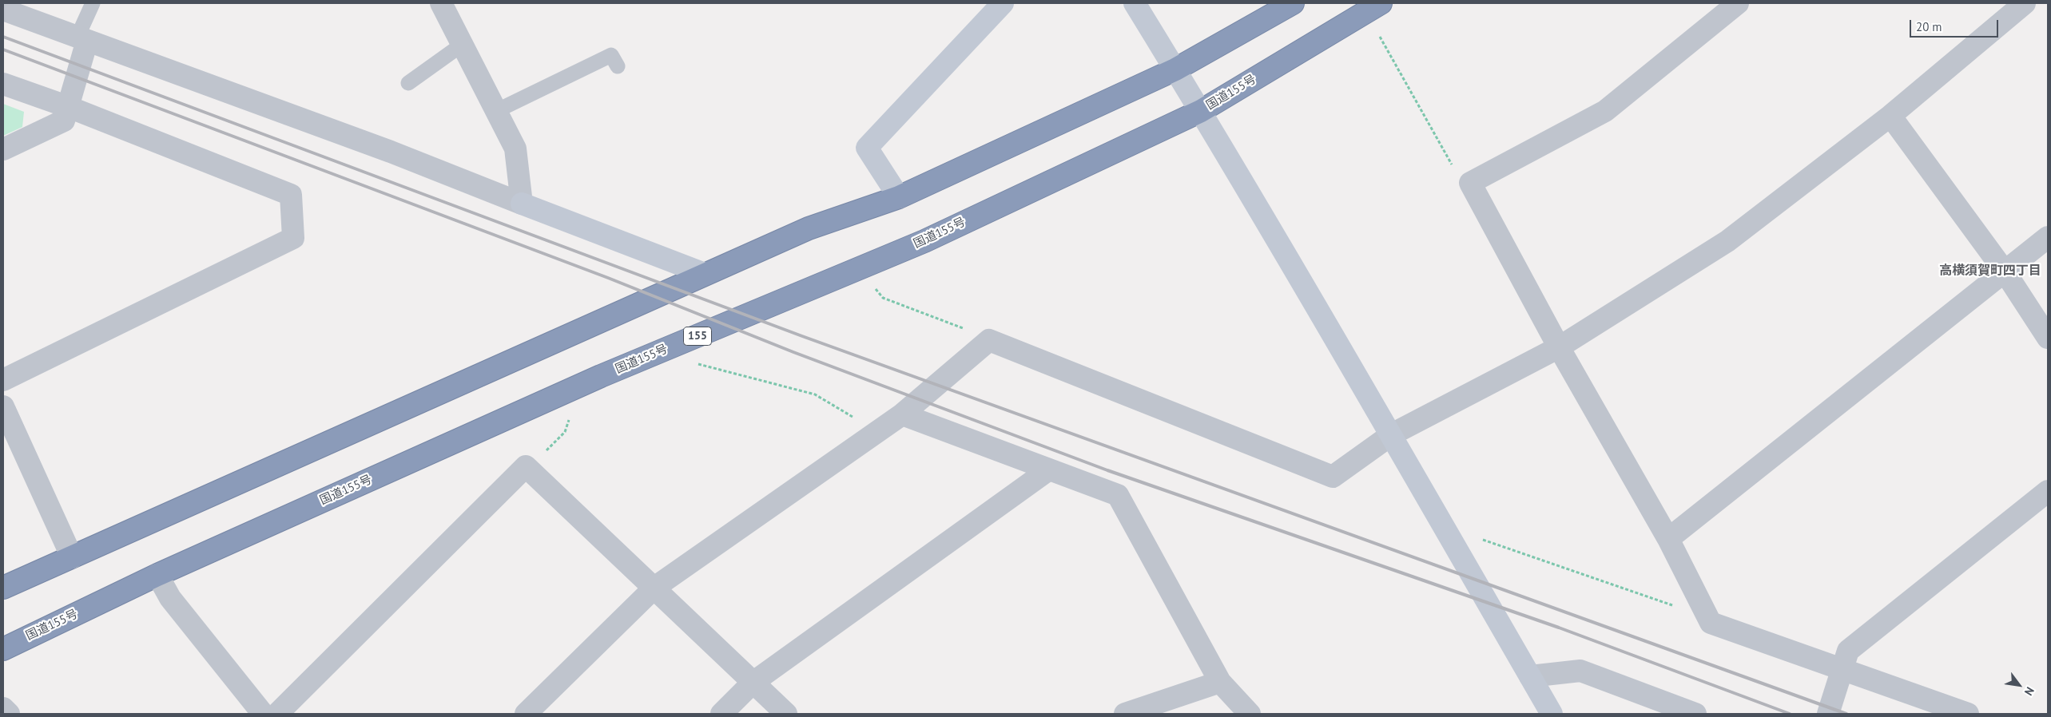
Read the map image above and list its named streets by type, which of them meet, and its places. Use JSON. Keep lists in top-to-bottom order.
{
  "streets": {
    "highway": ["国道155号", "155"]
  },
  "districts": ["高横須賀町四丁目"],
  "scale_bar": "20 m",
  "north": "bottom right"
}
